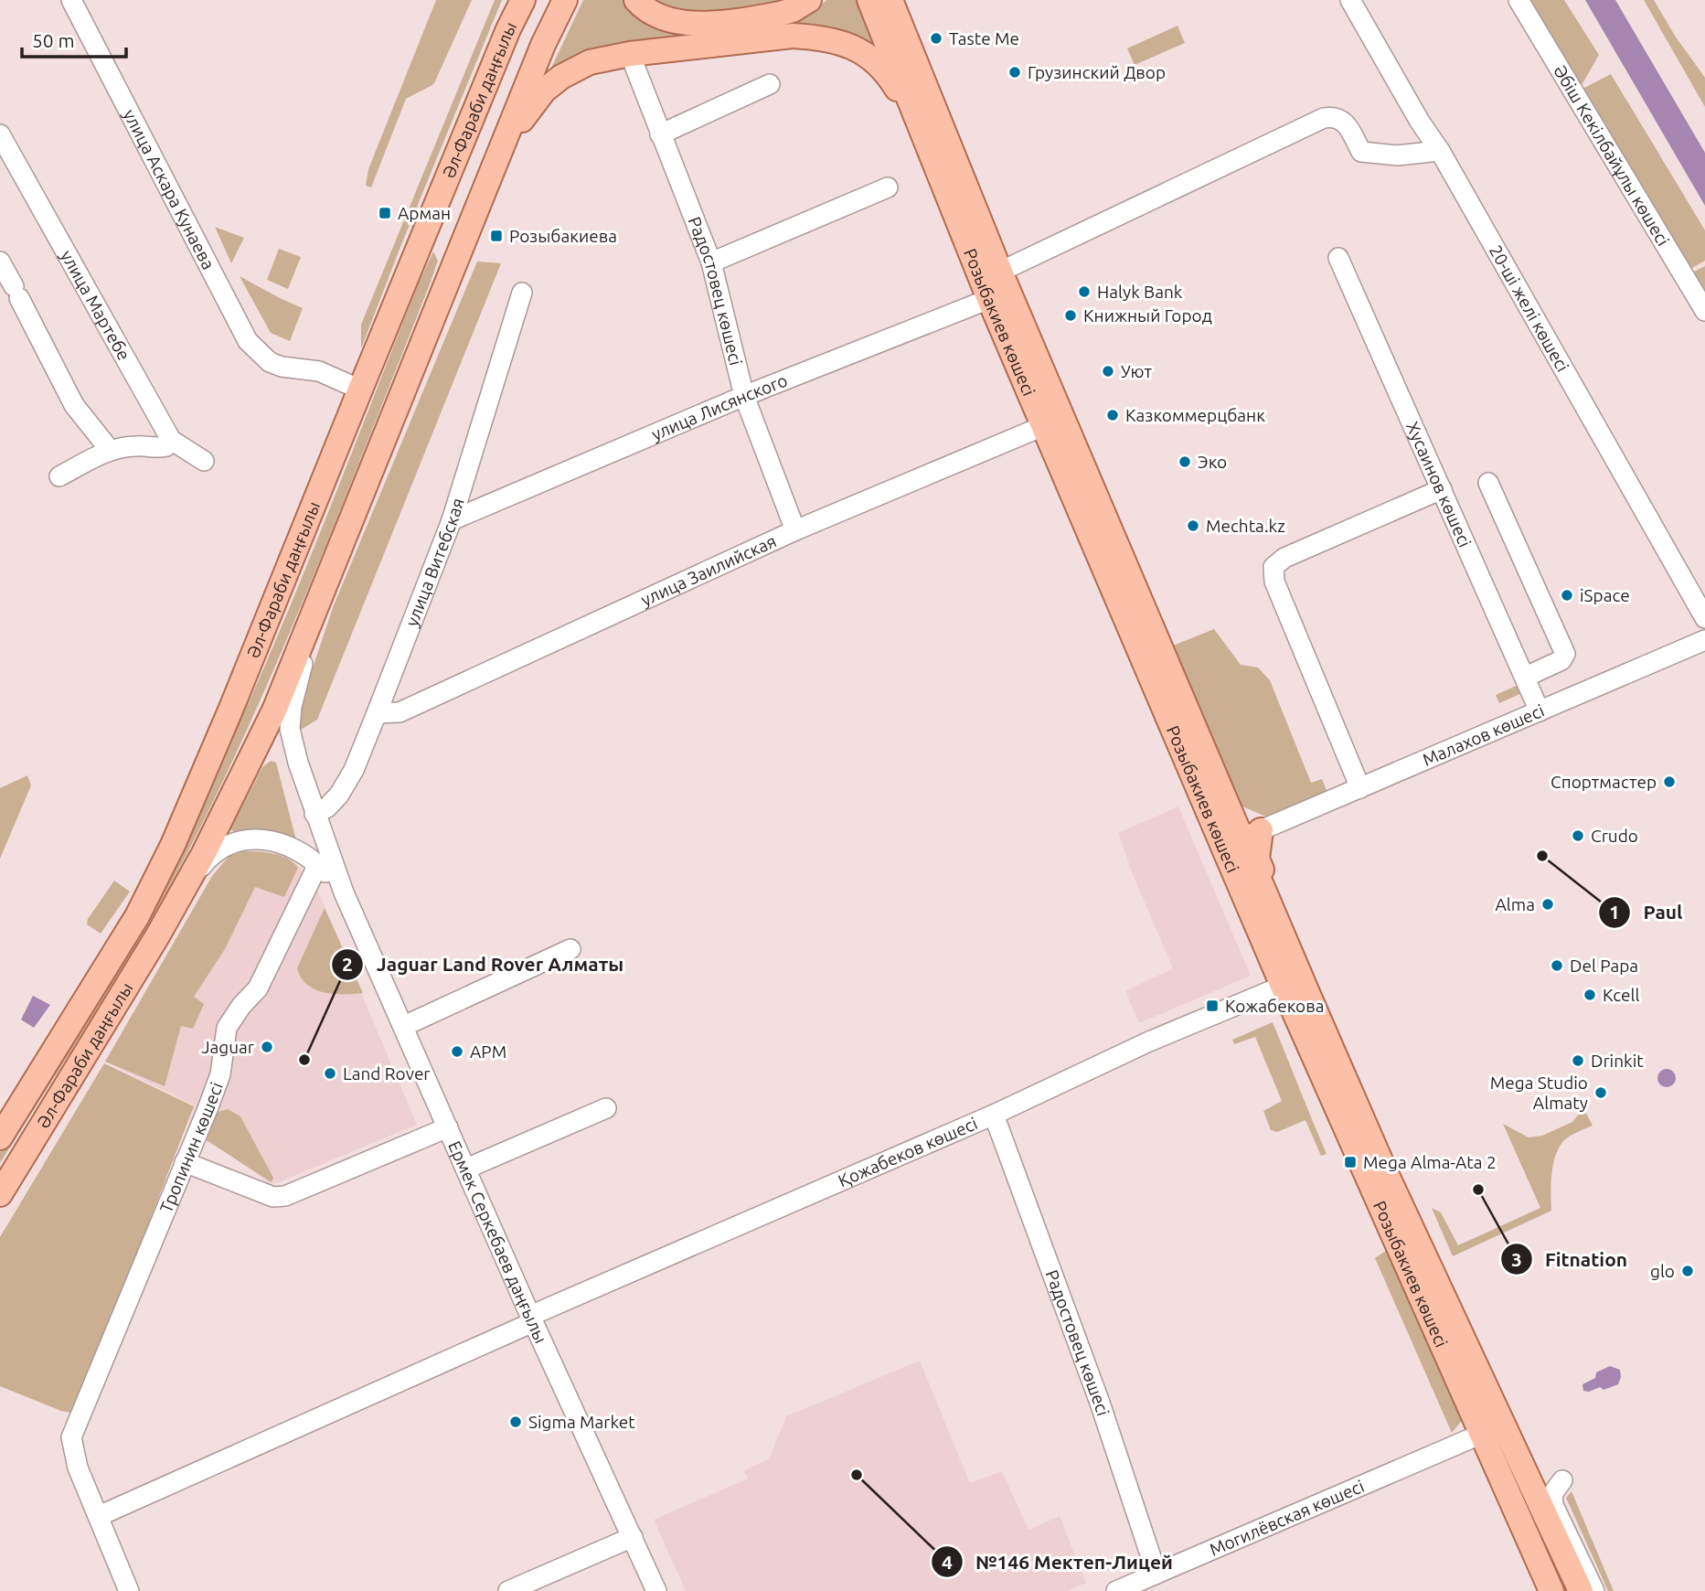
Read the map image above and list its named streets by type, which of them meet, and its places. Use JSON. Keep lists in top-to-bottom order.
{
  "streets": {
    "main road": ["Әл-Фараби даңғылы", "Розыбакиев көшесі"],
    "street": [
      "Әбіш Кекілбайұлы көшесі",
      "улица Аскара Кунаева",
      "Радостовец көшесі",
      "улица Мартебе",
      "20-ші желі көшесі",
      "улица Лисянского",
      "Хусаинов көшесі",
      "улица Витебская",
      "улица Заилийская",
      "Малахов көшесі",
      "Тропинин көшесі",
      "Қожабеков көшесі",
      "Ермек Серкебаев даңғылы",
      "Могилёвская көшесі"
    ]
  },
  "crossings": [
    ["Әл-Фараби даңғылы", "улица Аскара Кунаева"],
    ["Радостовец көшесі", "улица Лисянского"],
    ["Радостовец көшесі", "улица Заилийская"],
    ["Радостовец көшесі", "Қожабеков көшесі"],
    ["Радостовец көшесі", "Могилёвская көшесі"],
    ["Розыбакиев көшесі", "улица Лисянского"],
    ["Розыбакиев көшесі", "улица Заилийская"],
    ["Розыбакиев көшесі", "Малахов көшесі"],
    ["Розыбакиев көшесі", "Қожабеков көшесі"],
    ["Розыбакиев көшесі", "Могилёвская көшесі"],
    ["улица Лисянского", "улица Витебская"],
    ["Хусаинов көшесі", "Малахов көшесі"],
    ["улица Витебская", "улица Заилийская"],
    ["Тропинин көшесі", "Қожабеков көшесі"],
    ["Қожабеков көшесі", "Ермек Серкебаев даңғылы"]
  ],
  "places": {
    "other": [
      "Taste Me",
      "Грузинский Двор",
      "Halyk Bank",
      "Книжный Город",
      "Уют",
      "Казкоммерцбанк",
      "Эко",
      "Mechta.kz",
      "iSpace",
      "Спортмастер",
      "Crudo",
      "Paul",
      "Alma",
      "Del Papa",
      "Kcell",
      "Jaguar",
      "APM",
      "Jaguar Land Rover Алматы",
      "Drinkit",
      "Land Rover",
      "Mega Studio Almaty",
      "Fitnation",
      "glo",
      "Sigma Market",
      "№146 Мектеп-Лицей"
    ],
    "transit": [
      "Арман",
      "Розыбакиева",
      "Кожабекова",
      "Mega Alma-Ata 2"
    ]
  },
  "scale_bar": "50 m"
}
